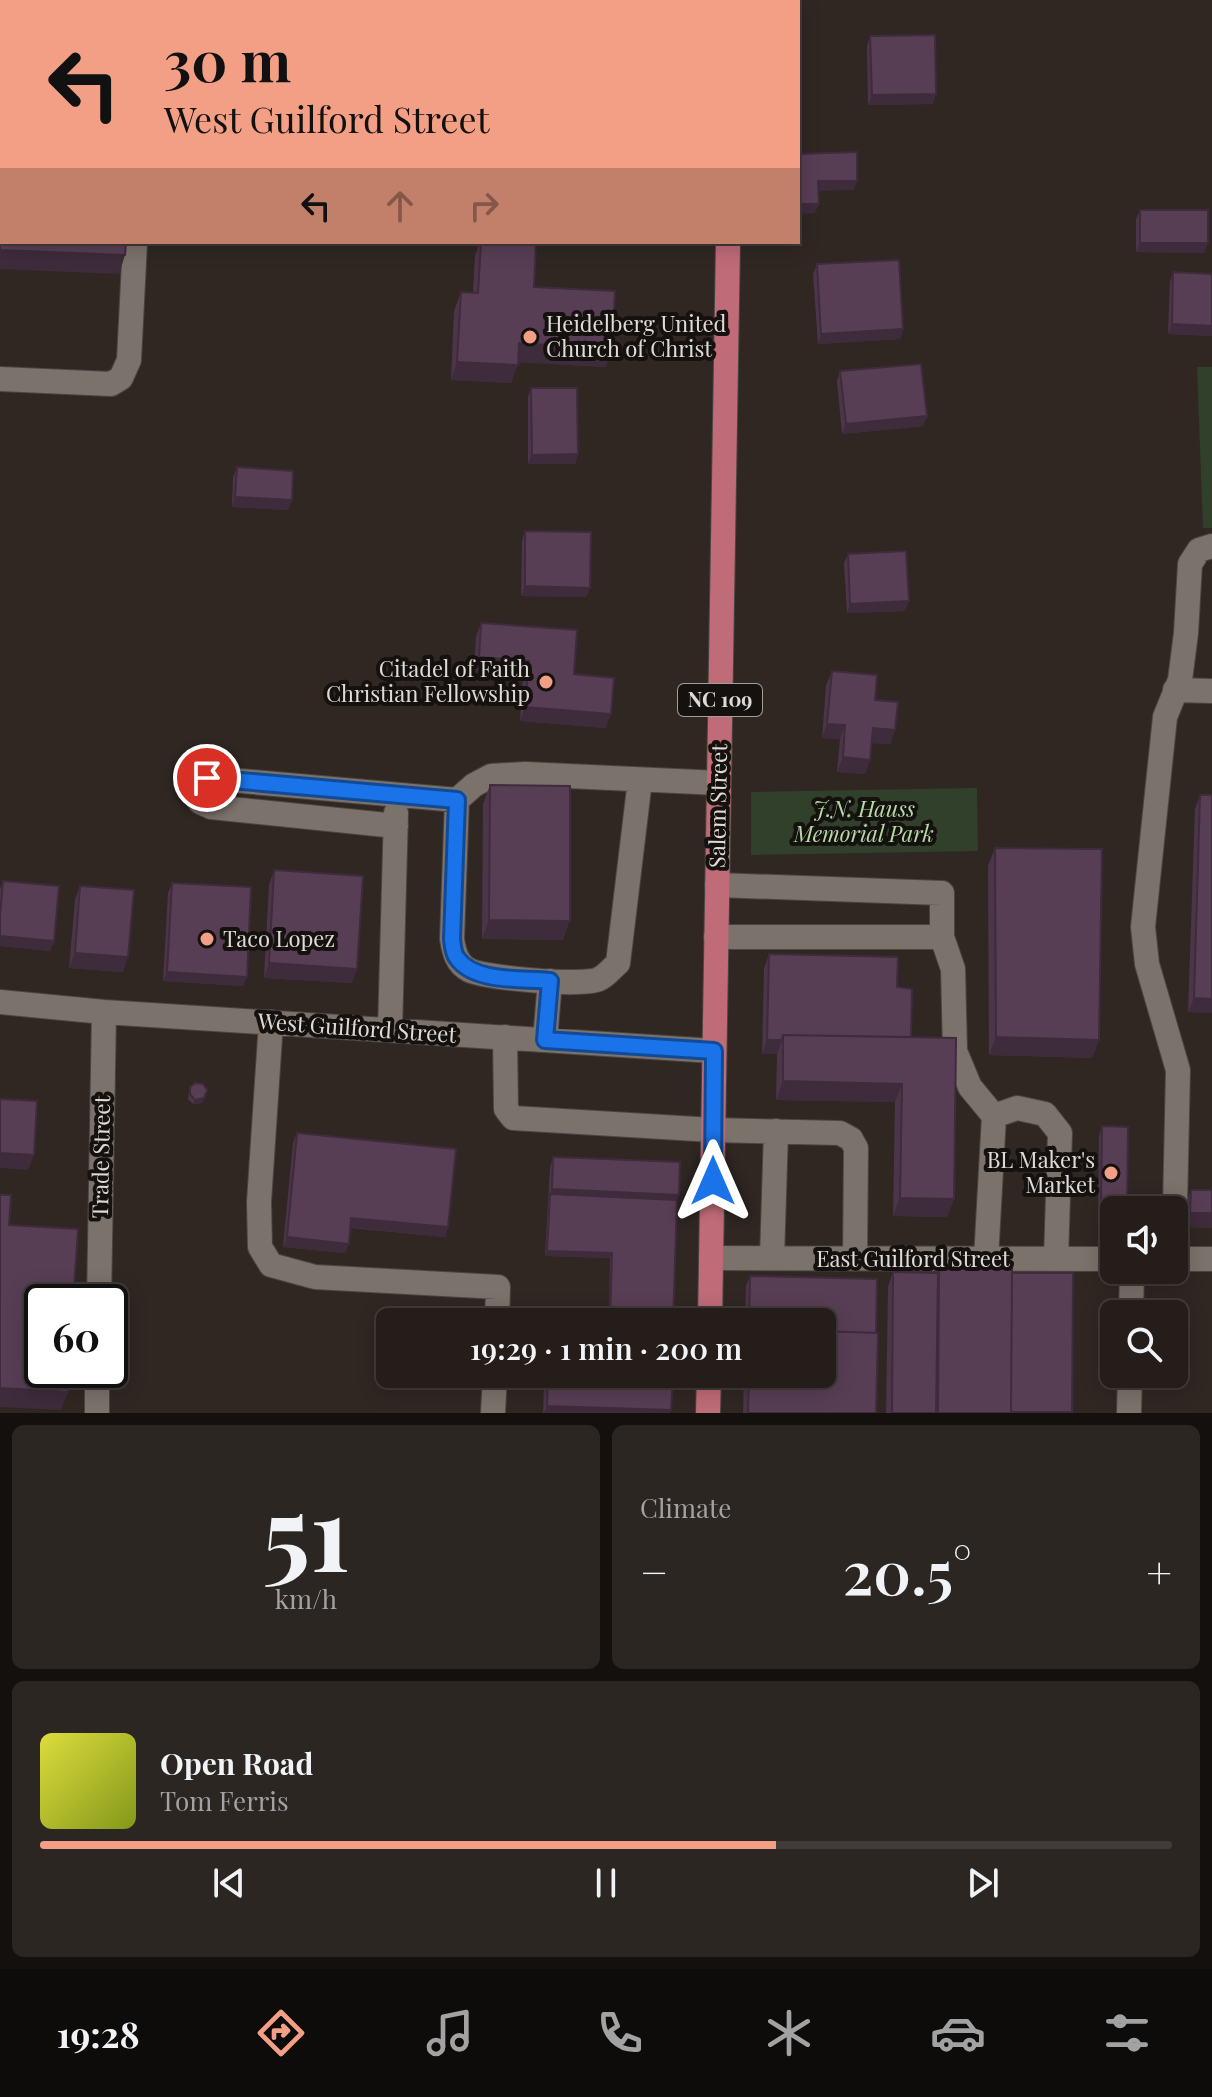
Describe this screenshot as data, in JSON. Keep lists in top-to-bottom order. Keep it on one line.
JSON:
{"streets":{"main road":["NC 109","Salem Street"],"street":["West Guilford Street","Trade Street","East Guilford Street"]},"crossings":[["Salem Street","West Guilford Street"],["Salem Street","East Guilford Street"],["West Guilford Street","Trade Street"]],"parks":["J.N. Hauss Memorial Park"],"places":["Heidelberg United Church of Christ","Citadel of Faith Christian Fellowship","Taco Lopez","BL Maker's Market"],"page":{"turn":["30 m","West Guilford Street"],"limit":"60","trip":"19:29 · 1 min · 200 m","tile":[["51","km/h"],"Climate"],"heat":["−","20.5°","+"],"song":["Open Road","Tom Ferris"],"tabs":"19:28"}}
